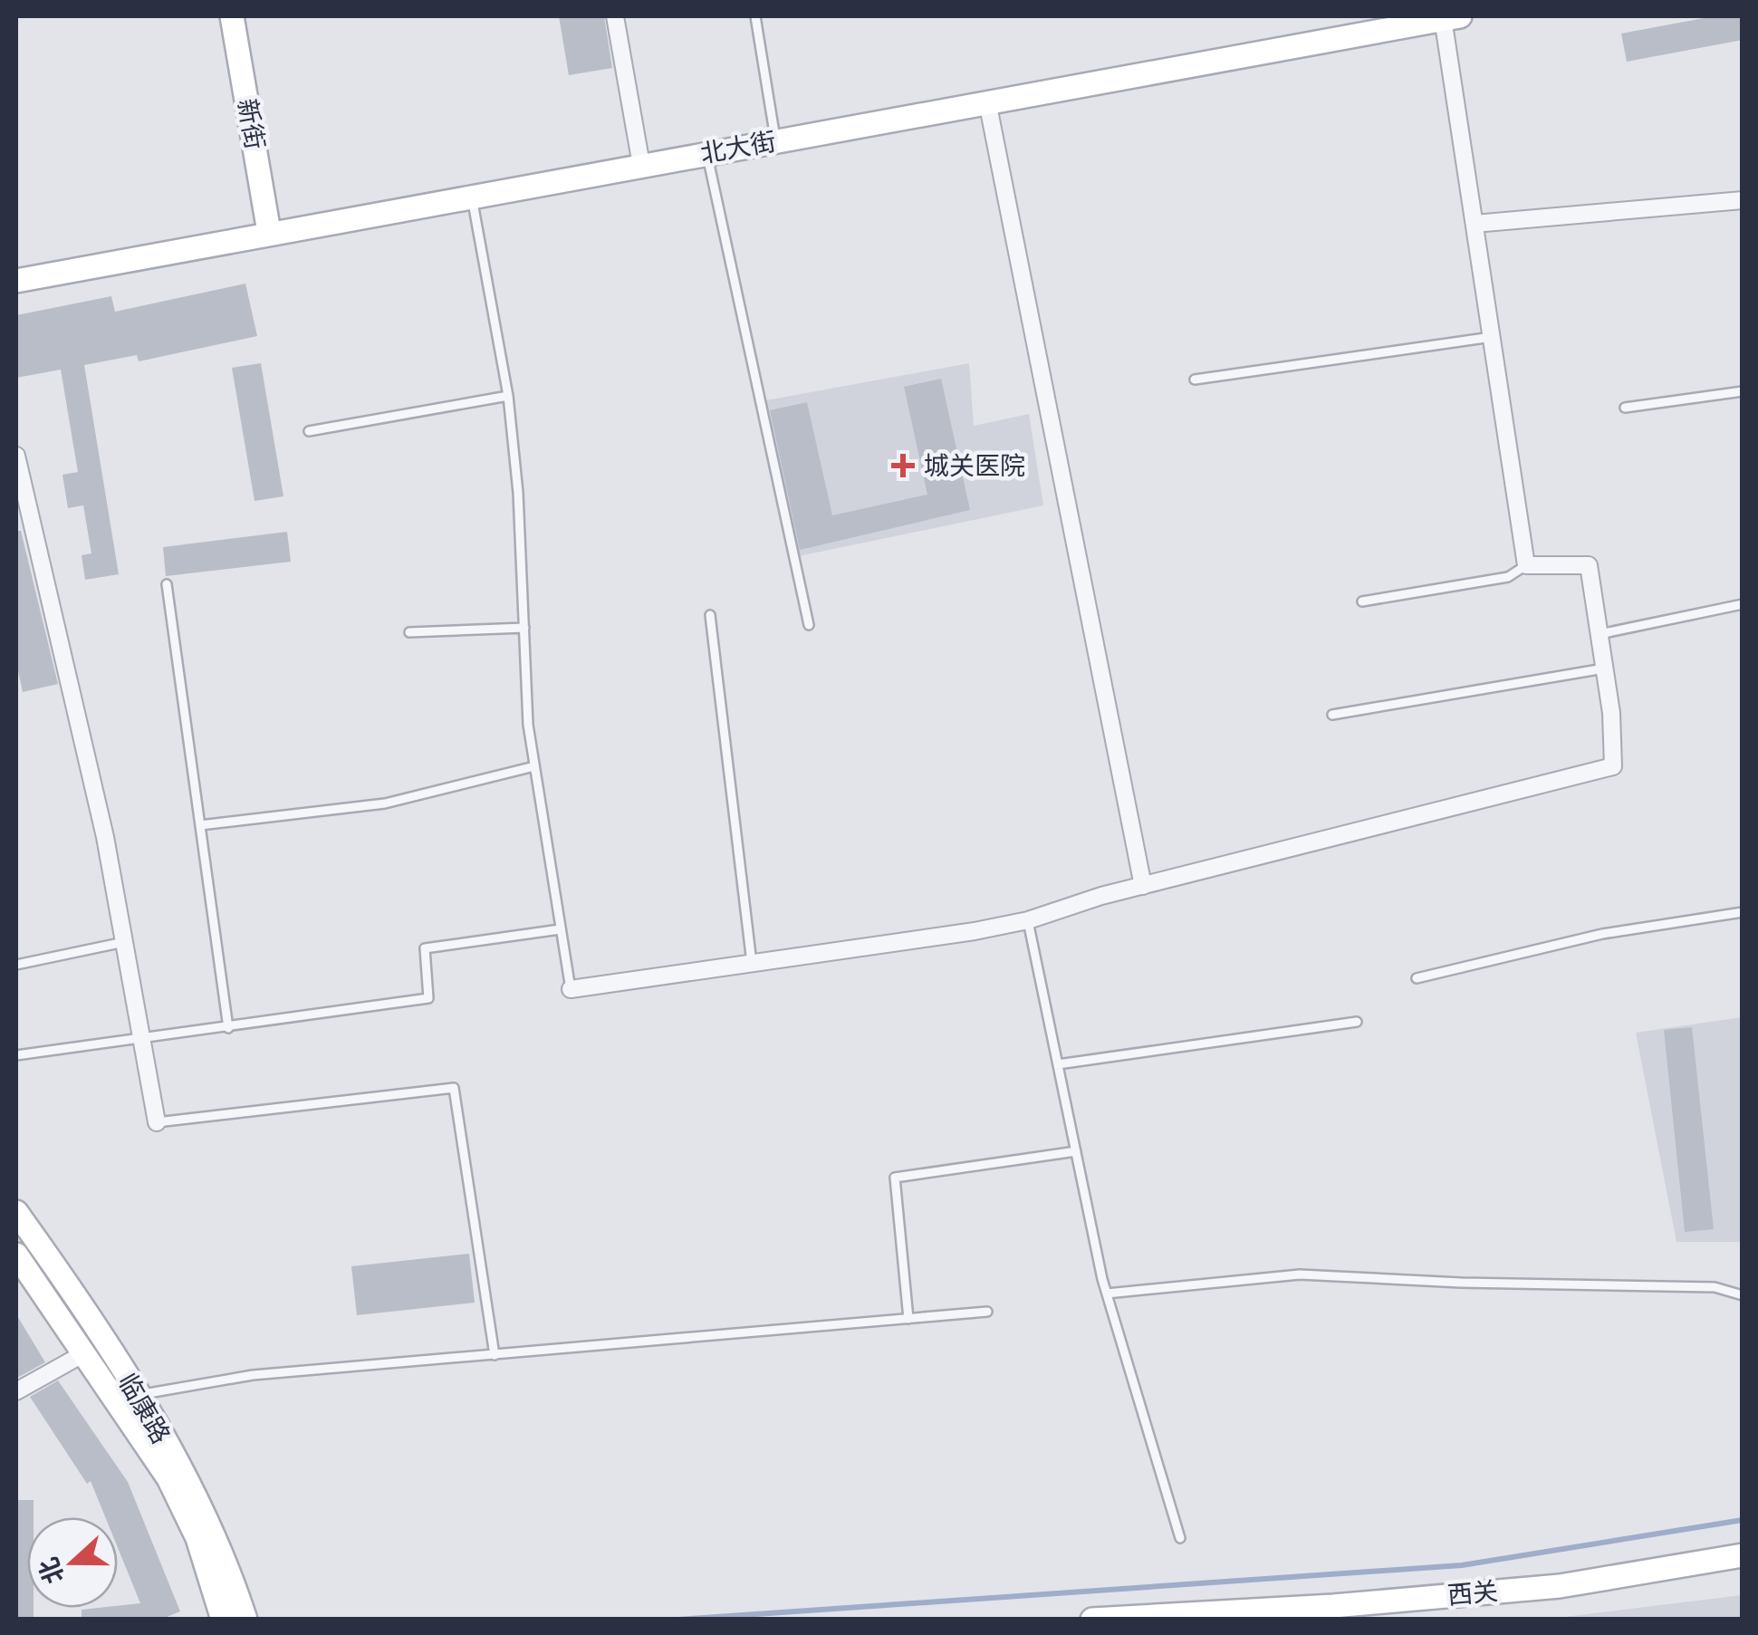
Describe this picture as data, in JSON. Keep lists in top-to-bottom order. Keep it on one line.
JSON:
{"streets":{"main road":["新街","北大街","临康路","西关"]},"crossings":[["新街","北大街"]],"places":{"health":["城关医院"]},"north":"left"}
